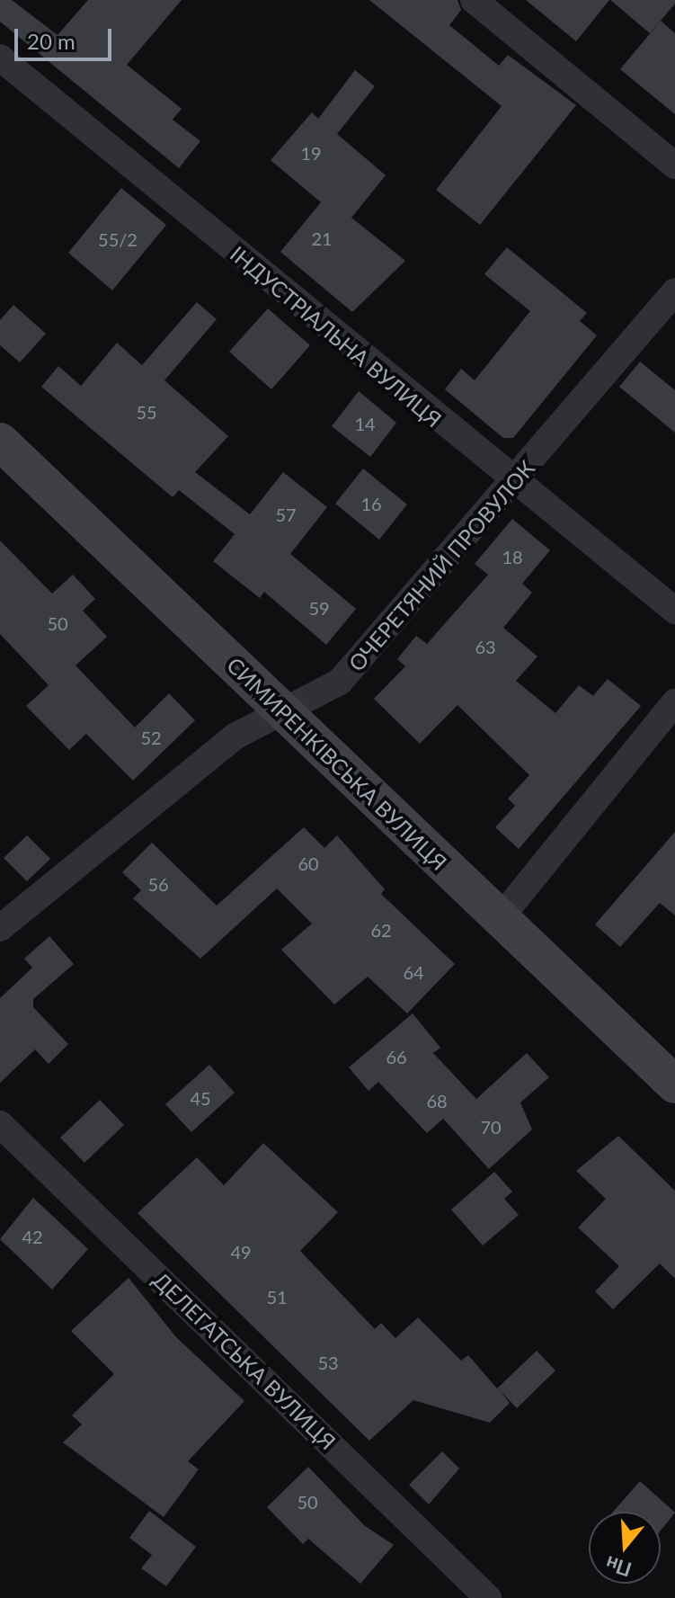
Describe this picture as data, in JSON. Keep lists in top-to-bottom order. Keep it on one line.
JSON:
{"streets":{"main road":["СИМИРЕНКІВСЬКА ВУЛИЦЯ"],"street":["ІНДУСТРІАЛЬНА ВУЛИЦЯ","ОЧЕРЕТЯНИЙ ПРОВУЛОК","ДЕЛЕГАТСЬКА ВУЛИЦЯ"]},"crossings":[["ІНДУСТРІАЛЬНА ВУЛИЦЯ","ОЧЕРЕТЯНИЙ ПРОВУЛОК"],["ОЧЕРЕТЯНИЙ ПРОВУЛОК","СИМИРЕНКІВСЬКА ВУЛИЦЯ"]],"house_numbers":["19","21","55/2","55","14","16","57","18","59","50","63","52","60","56","62","64","66","45","68","70","42","49","51","53","50"],"scale_bar":"20 m","north":"bottom"}
